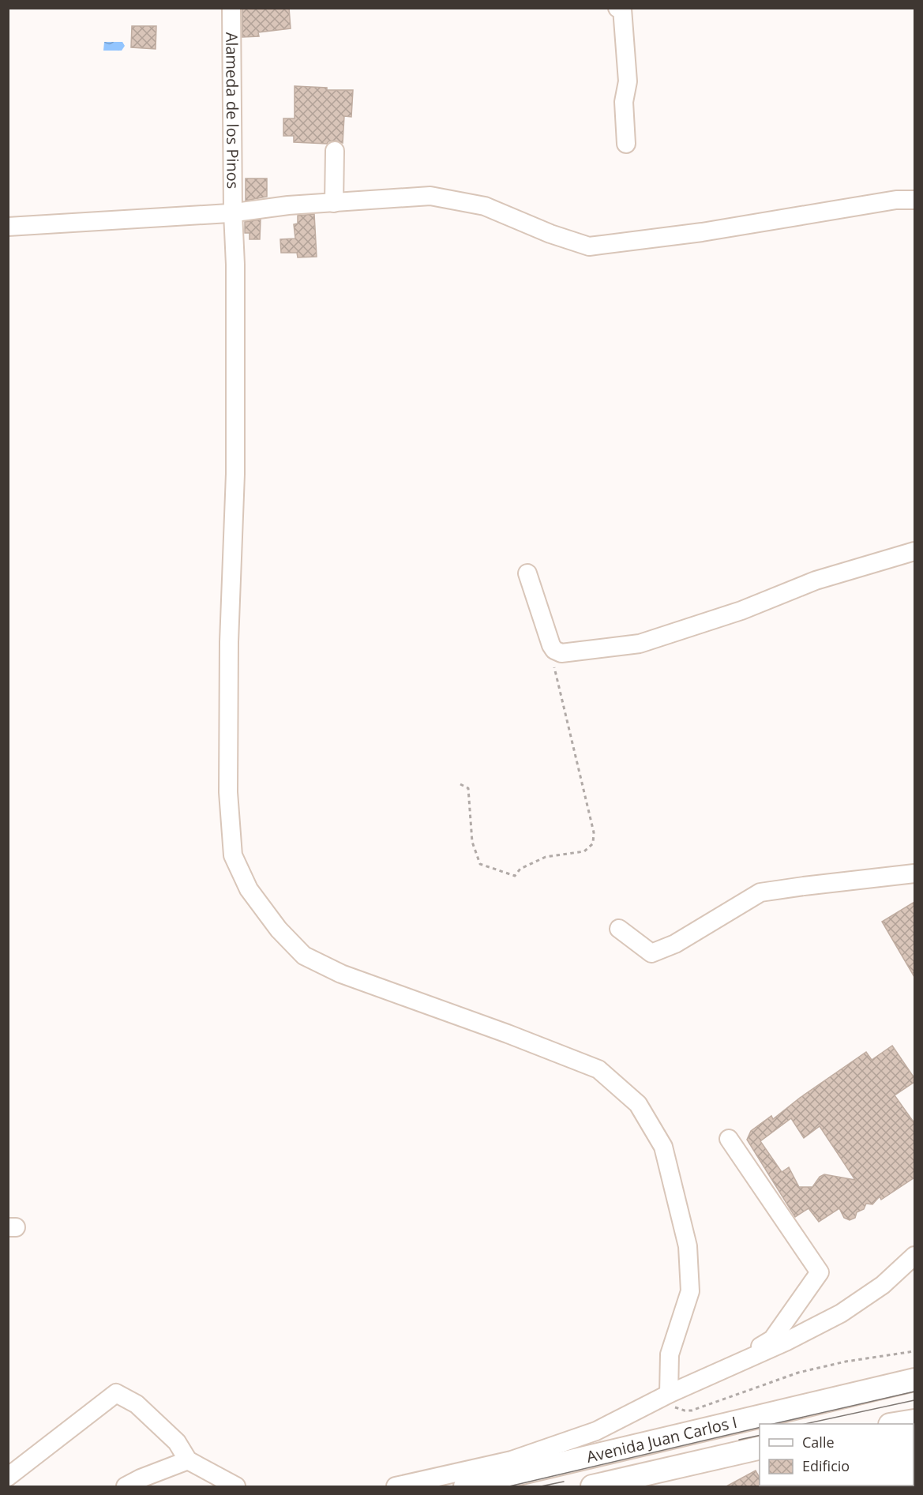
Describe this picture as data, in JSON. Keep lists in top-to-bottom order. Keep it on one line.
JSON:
{"streets":{"main road":["Avenida Juan Carlos I"],"street":["Alameda de los Pinos"]},"legend":["Calle","Edificio"]}
